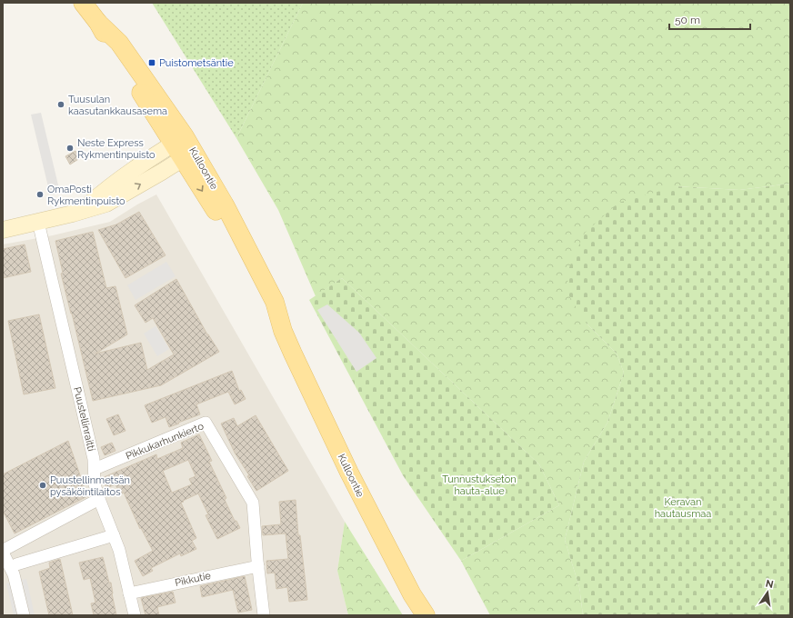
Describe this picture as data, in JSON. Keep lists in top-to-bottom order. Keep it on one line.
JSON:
{"streets":{"main road":["Kulloontie"],"street":["Puustellinraitti","Pikkukarhunkierto","Pikkutie"]},"crossings":[["Puustellinraitti","Pikkukarhunkierto"],["Puustellinraitti","Pikkutie"],["Pikkukarhunkierto","Pikkutie"]],"parks":["Tunnustukseton hauta-alue","Keravan hautausmaa"],"places":{"transit":["Puistometsäntie"],"other":["Tuusulan kaasutankkausasema","Neste Express Rykmentinpuisto","OmaPosti Rykmentinpuisto","Puustellinmetsän pysäköintilaitos"]},"scale_bar":"50 m","north":"top"}
